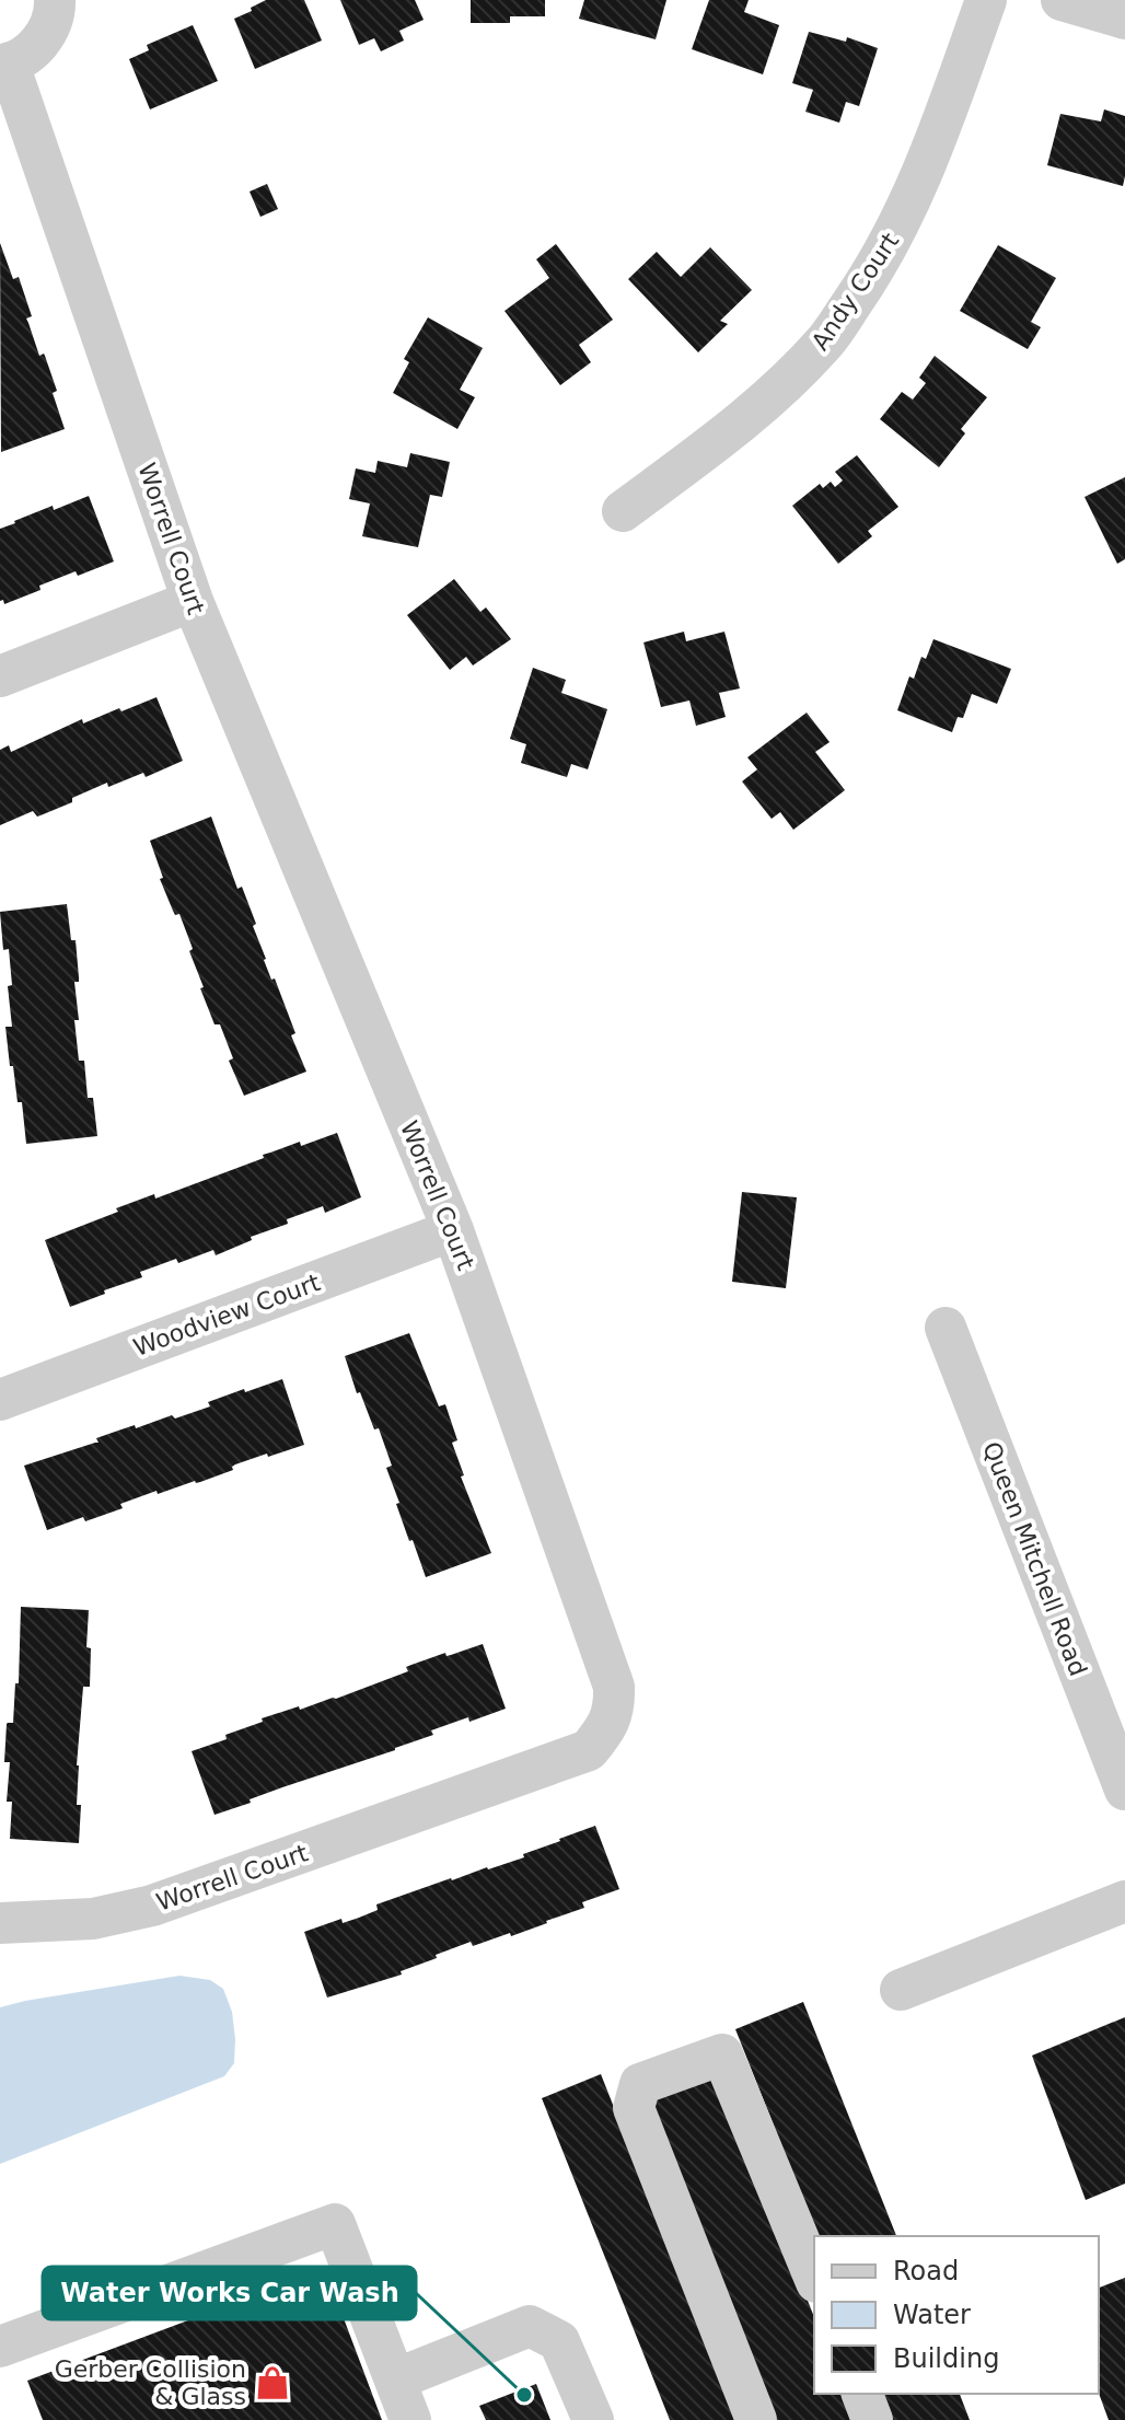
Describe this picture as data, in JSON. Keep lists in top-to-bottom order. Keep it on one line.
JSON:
{"streets":{"street":["Andy Court","Worrell Court","Woodview Court","Queen Mitchell Road"]},"crossings":[["Worrell Court","Woodview Court"]],"places":{"shop":["Gerber Collision & Glass"],"other":["Water Works Car Wash"]},"legend":["Road","Water","Building"]}
